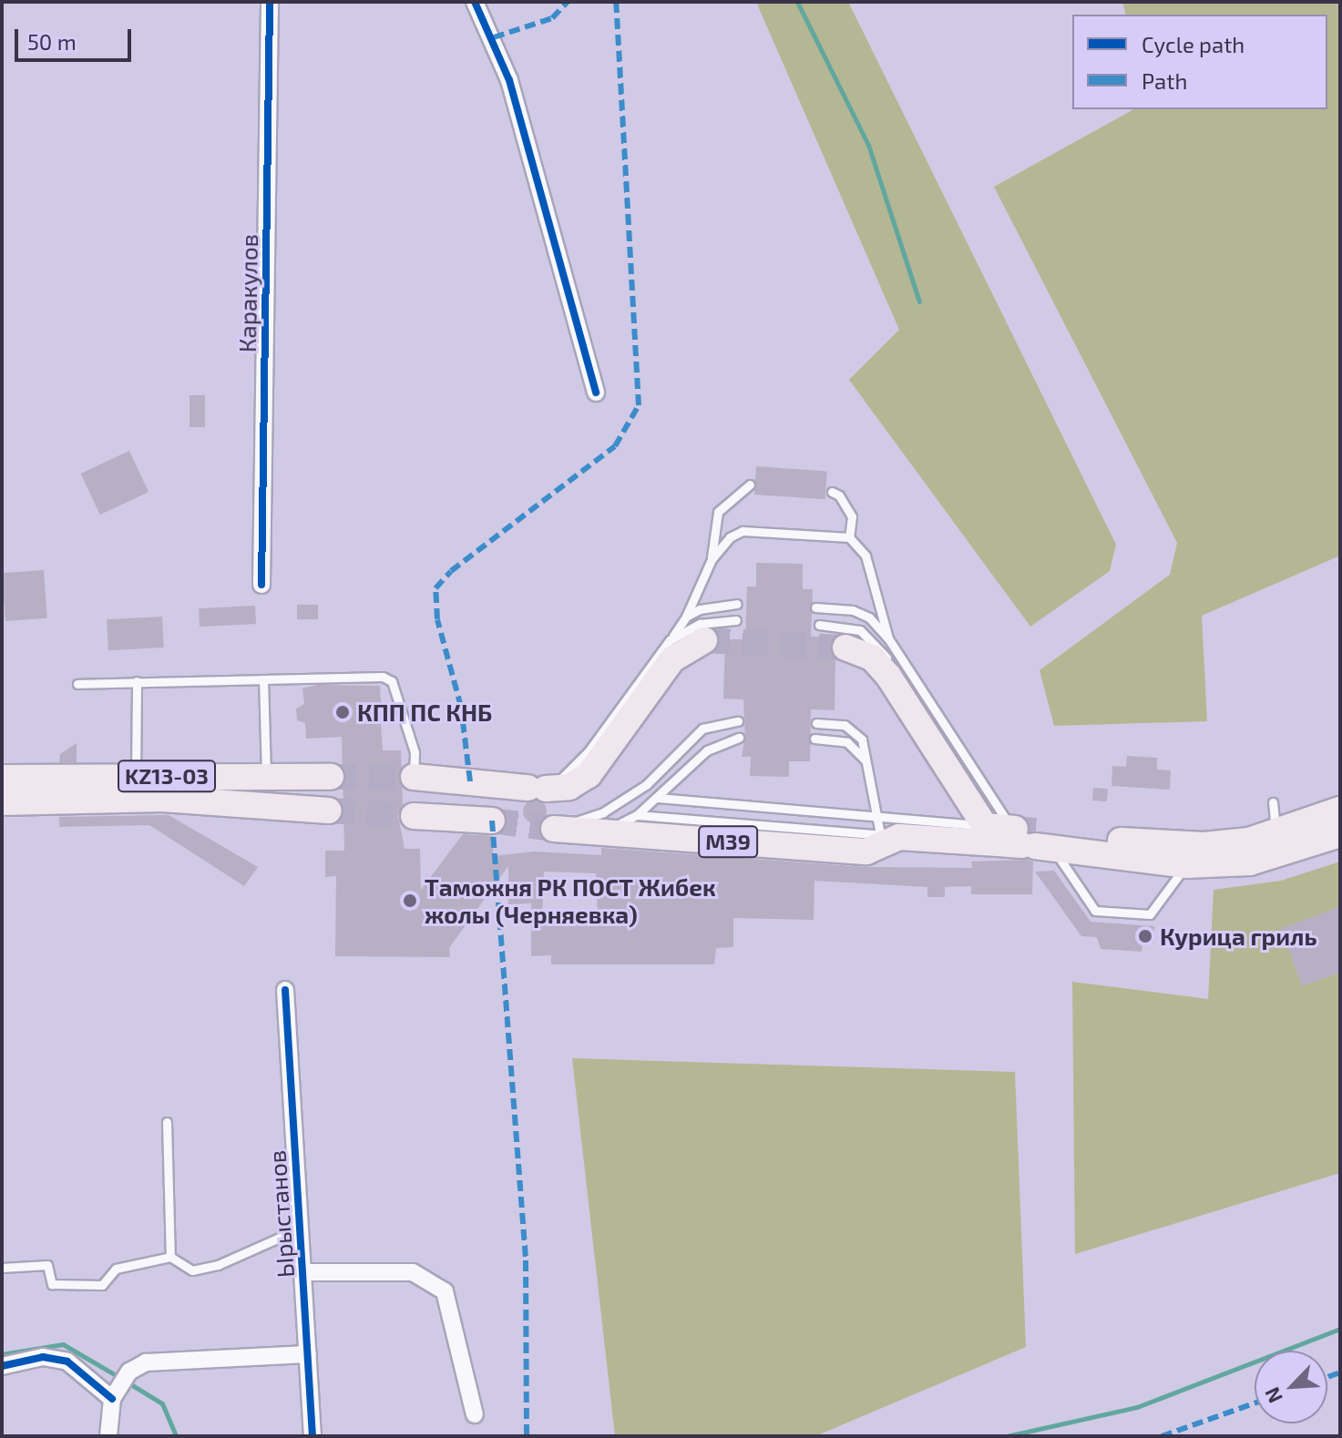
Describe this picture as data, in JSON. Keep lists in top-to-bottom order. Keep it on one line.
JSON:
{"streets":{"highway":["KZ13-03","M39"],"street":["Каракулов","Ырыстанов"]},"places":["КПП ПС КНБ","Таможня РК ПОСТ Жибек жолы (Черняевка)","Курица гриль"],"legend":["Cycle path","Path"],"scale_bar":"50 m","north":"bottom left"}
